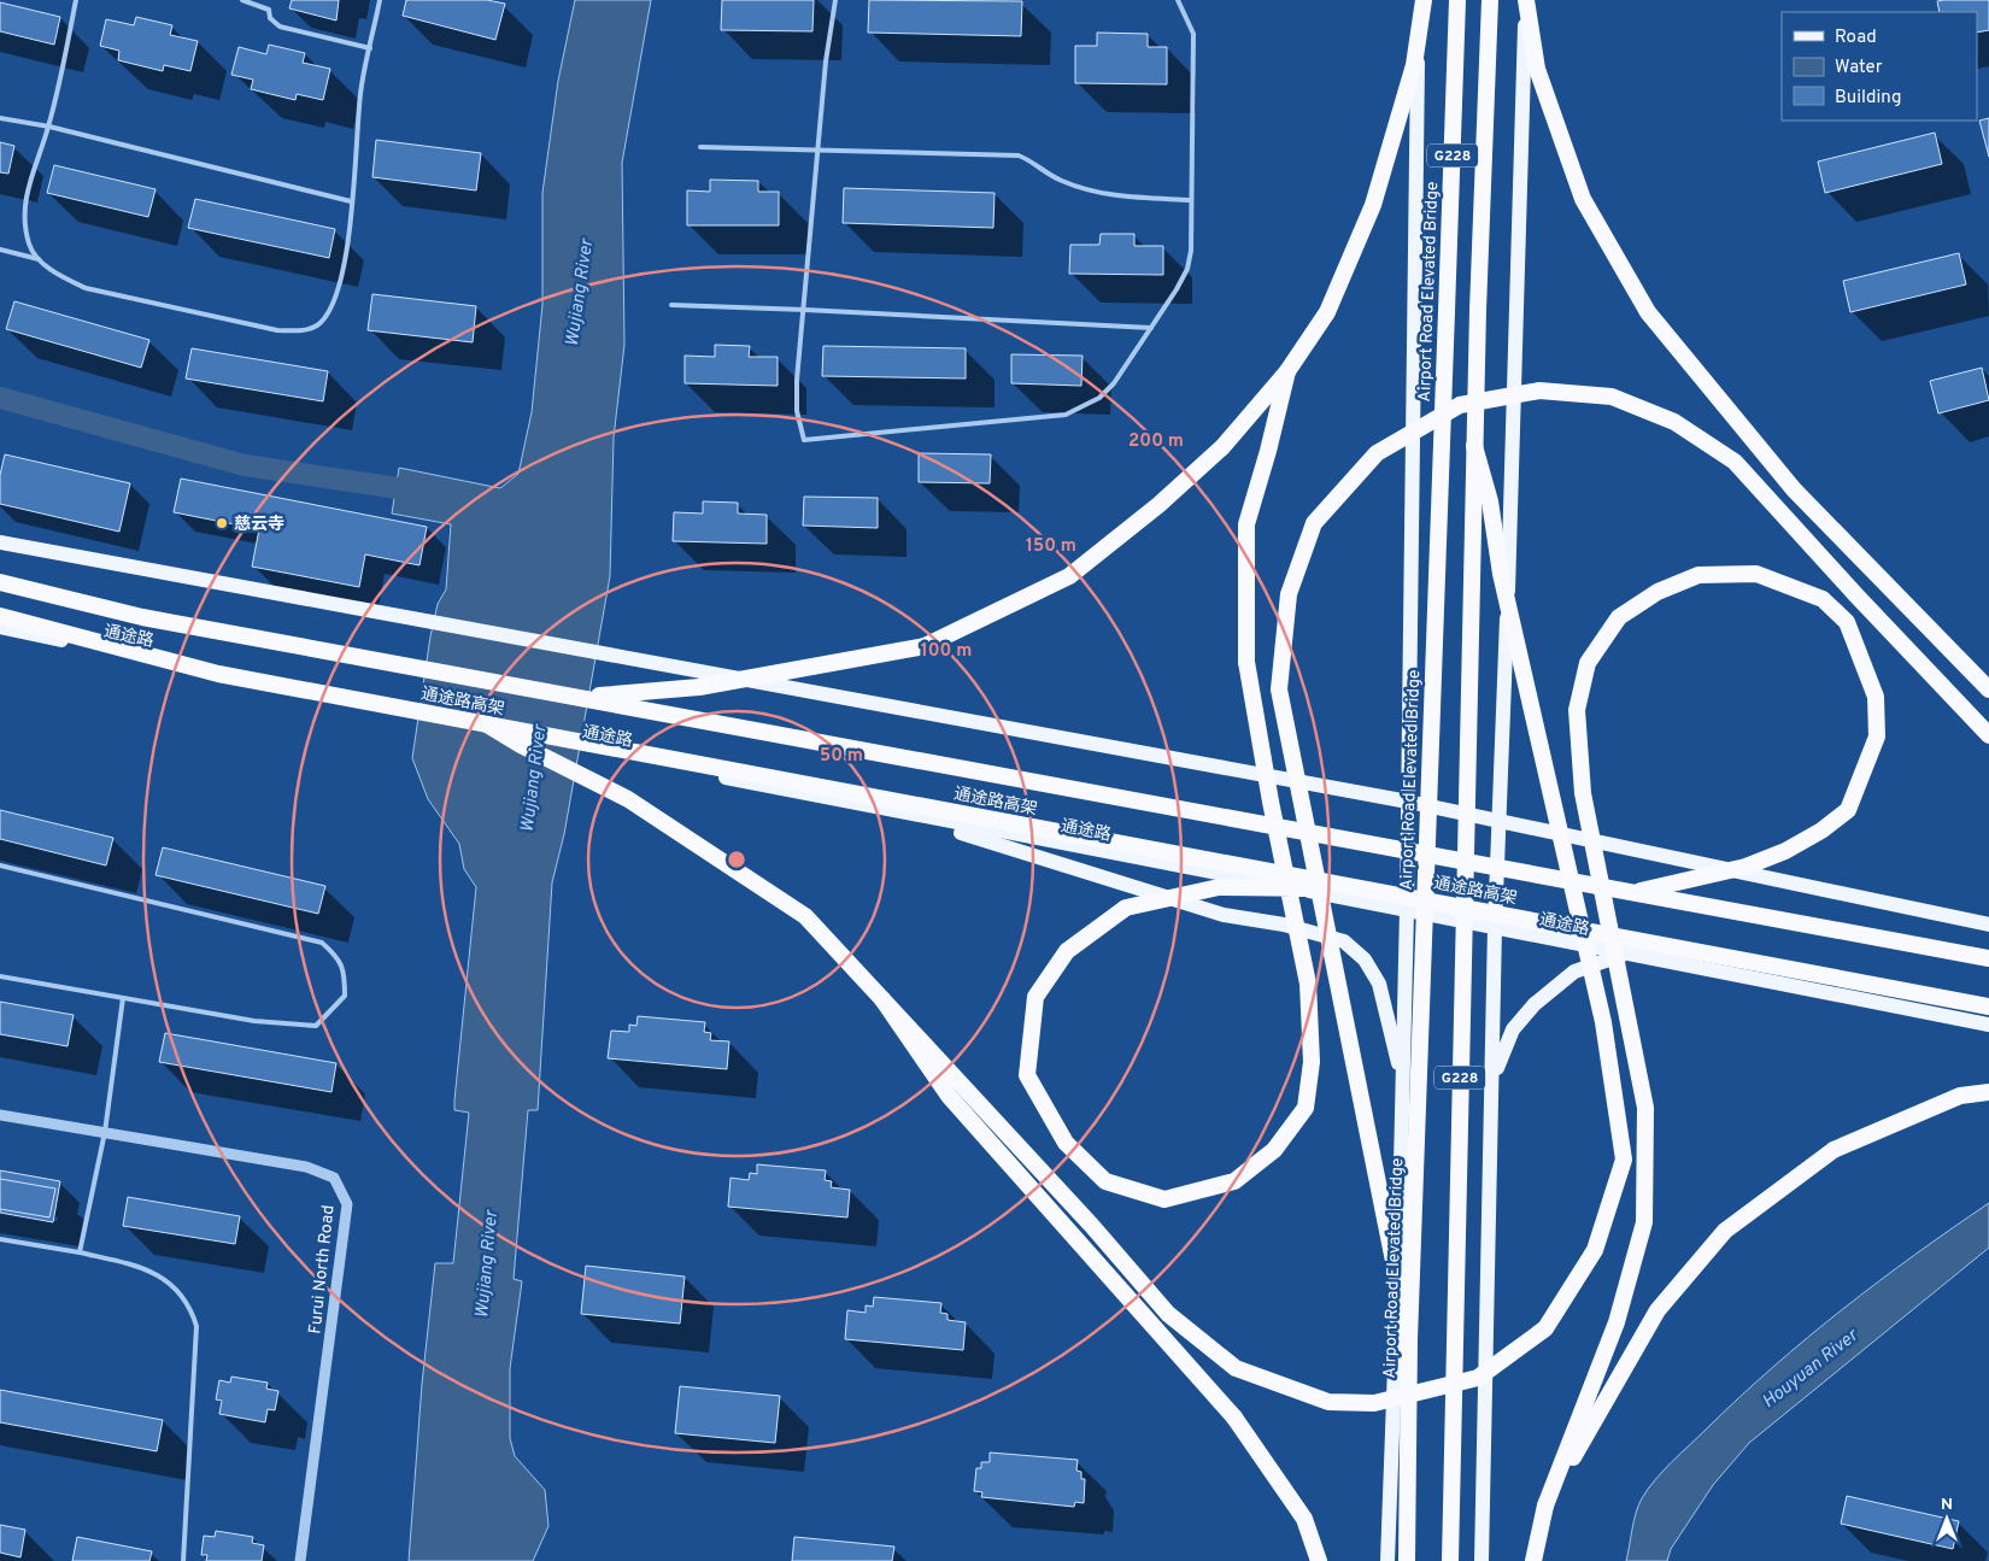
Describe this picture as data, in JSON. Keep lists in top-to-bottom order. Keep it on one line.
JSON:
{"streets":{"highway":["G228","Airport Road Elevated Bridge","通途路高架"],"main road":["通途路"],"street":["Furui North Road"]},"crossings":[["通途路","通途路高架"]],"water":["Wujiang River","Houyuan River"],"places":["慈云寺"],"legend":["Road","Water","Building"],"north":"top","rings":["200 m","150 m","100 m","50 m"]}
